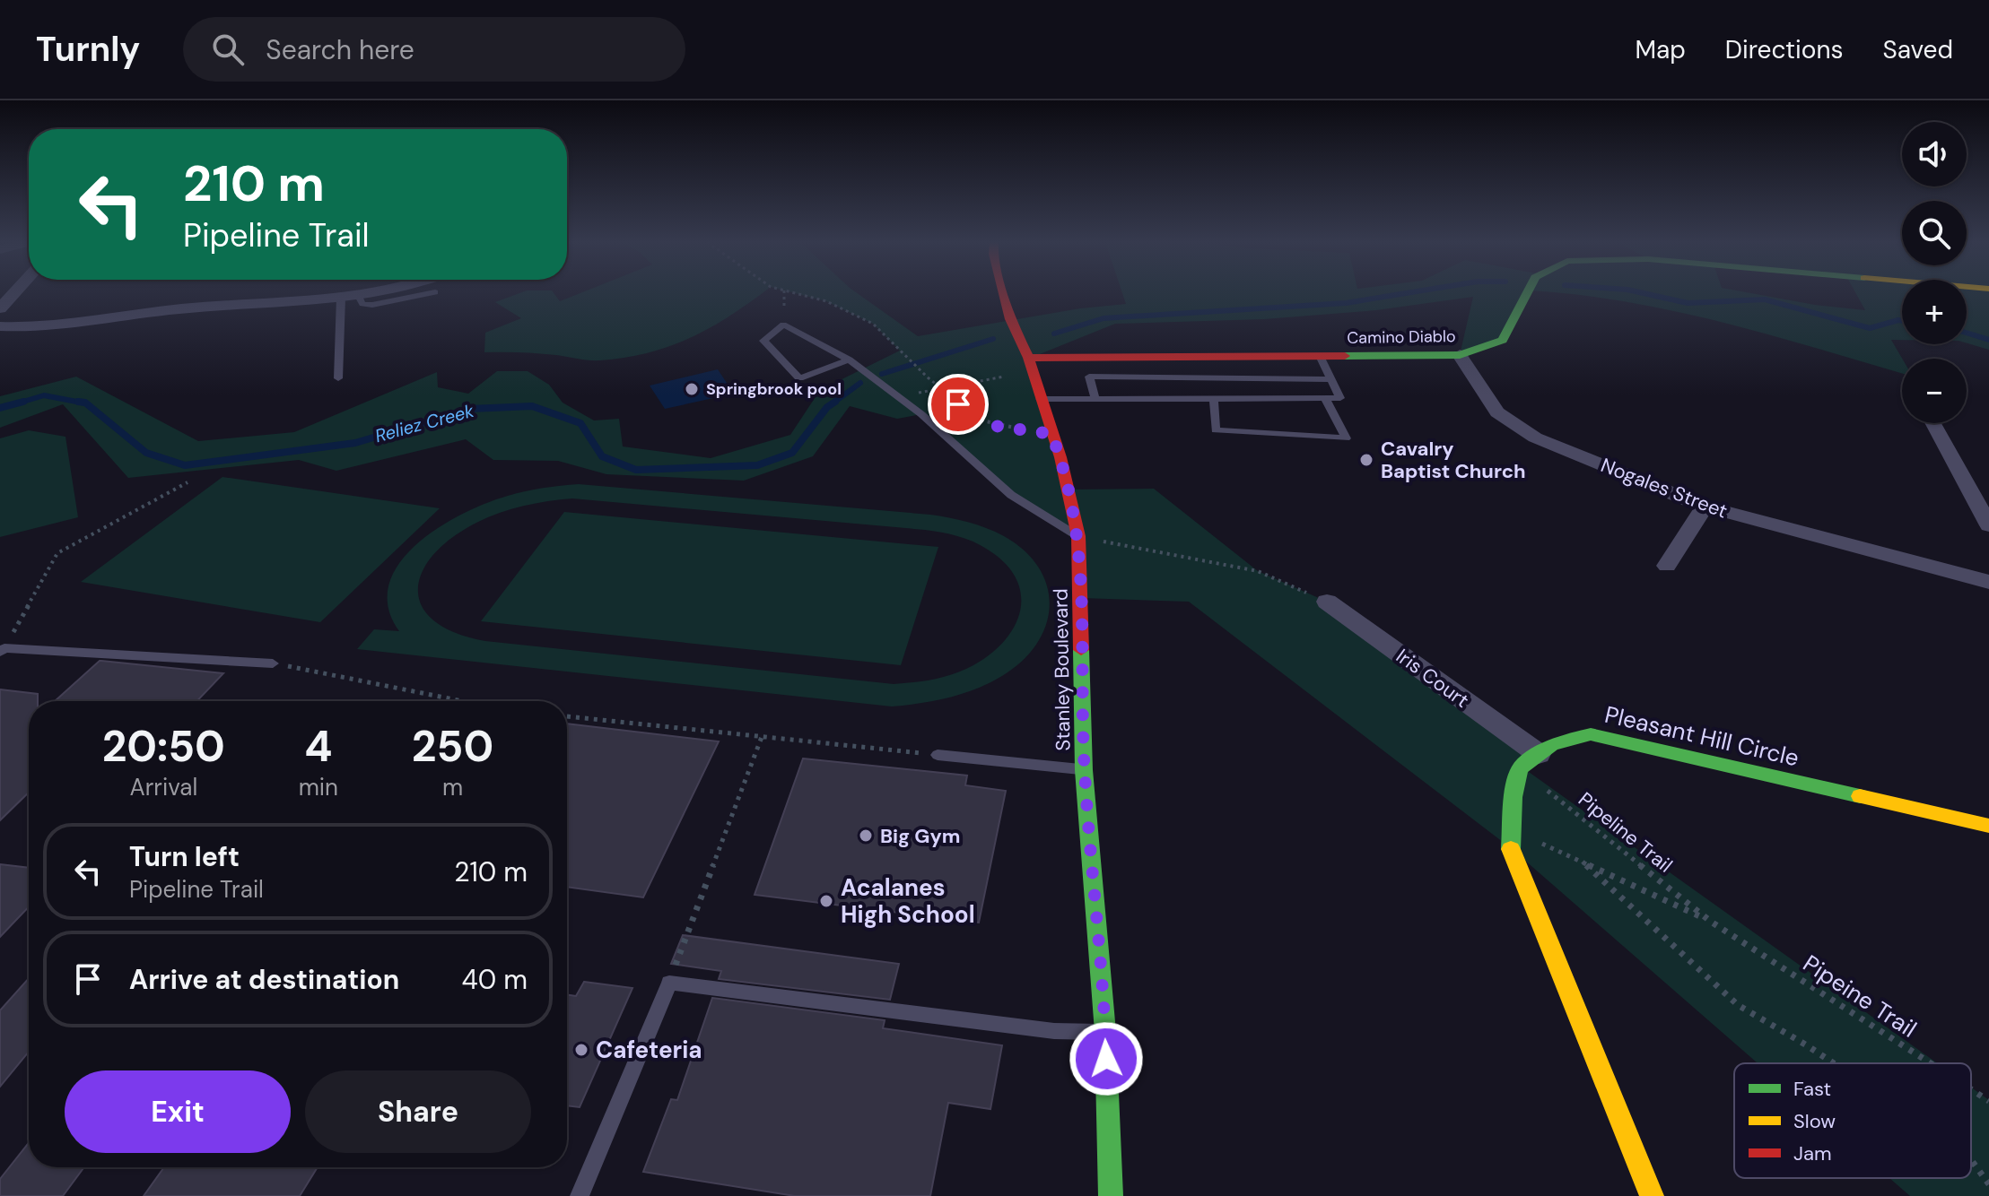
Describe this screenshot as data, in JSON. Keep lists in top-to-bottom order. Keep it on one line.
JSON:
{"streets":{"street":["Camino Diablo","Nogales Street","Stanley Boulevard","Iris Court","Pleasant Hill Circle"],"path":["Pipeline Trail","Pipeine Trail"]},"crossings":[["Camino Diablo","Nogales Street"],["Camino Diablo","Stanley Boulevard"],["Iris Court","Pleasant Hill Circle"],["Iris Court","Pipeline Trail"],["Pleasant Hill Circle","Pipeline Trail"],["Pipeline Trail","Pipeine Trail"]],"water":["Reliez Creek"],"places":["Springbrook pool","Cavalry Baptist Church","Big Gym","Acalanes High School","Cafeteria"],"legend":["Fast","Slow","Jam"],"page":{"header":"Turnly","search":"Search here","nav":["Map","Directions","Saved"],"map_buttons":["+","−"],"turn":["210 m","Pipeline Trail"],"eta":["20:50","Arrival","4","min","250","m"],"list":[{"name":"Turn left","note":"Pipeline Trail","value":"210 m"},{"name":"Arrive at destination","value":"40 m"}],"buttons":["Exit","Share"]}}
